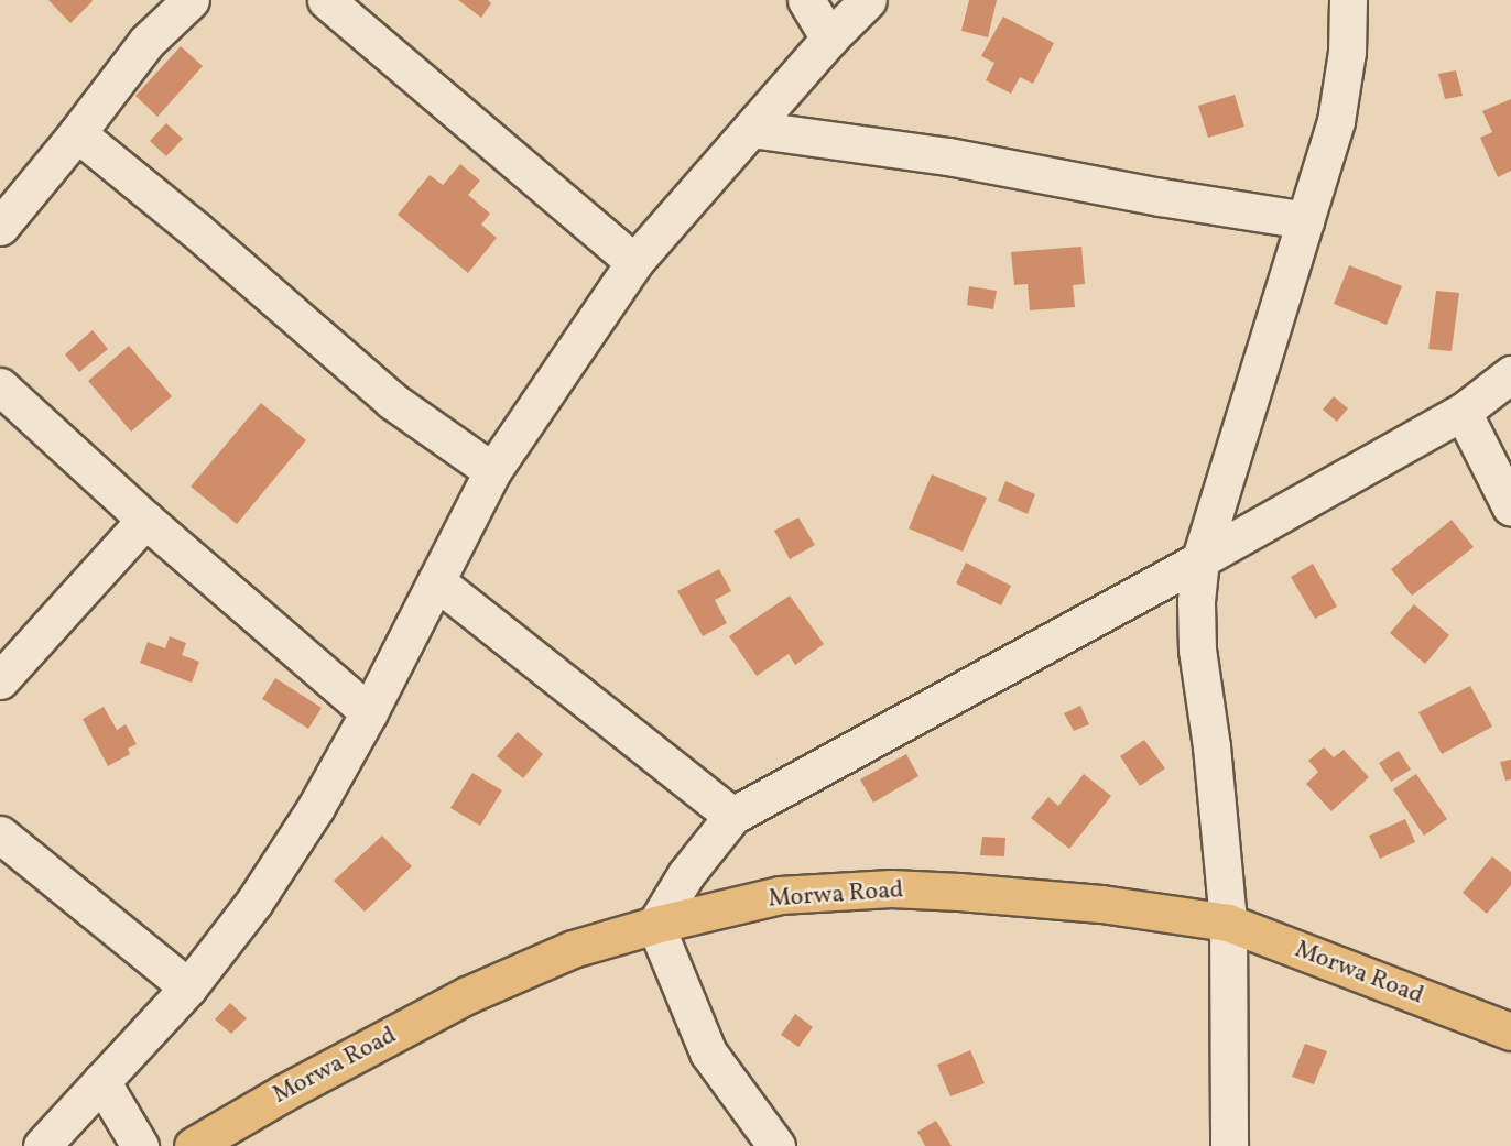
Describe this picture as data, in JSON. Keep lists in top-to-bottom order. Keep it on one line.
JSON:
{"streets":{"main road":["Morwa Road"]}}
